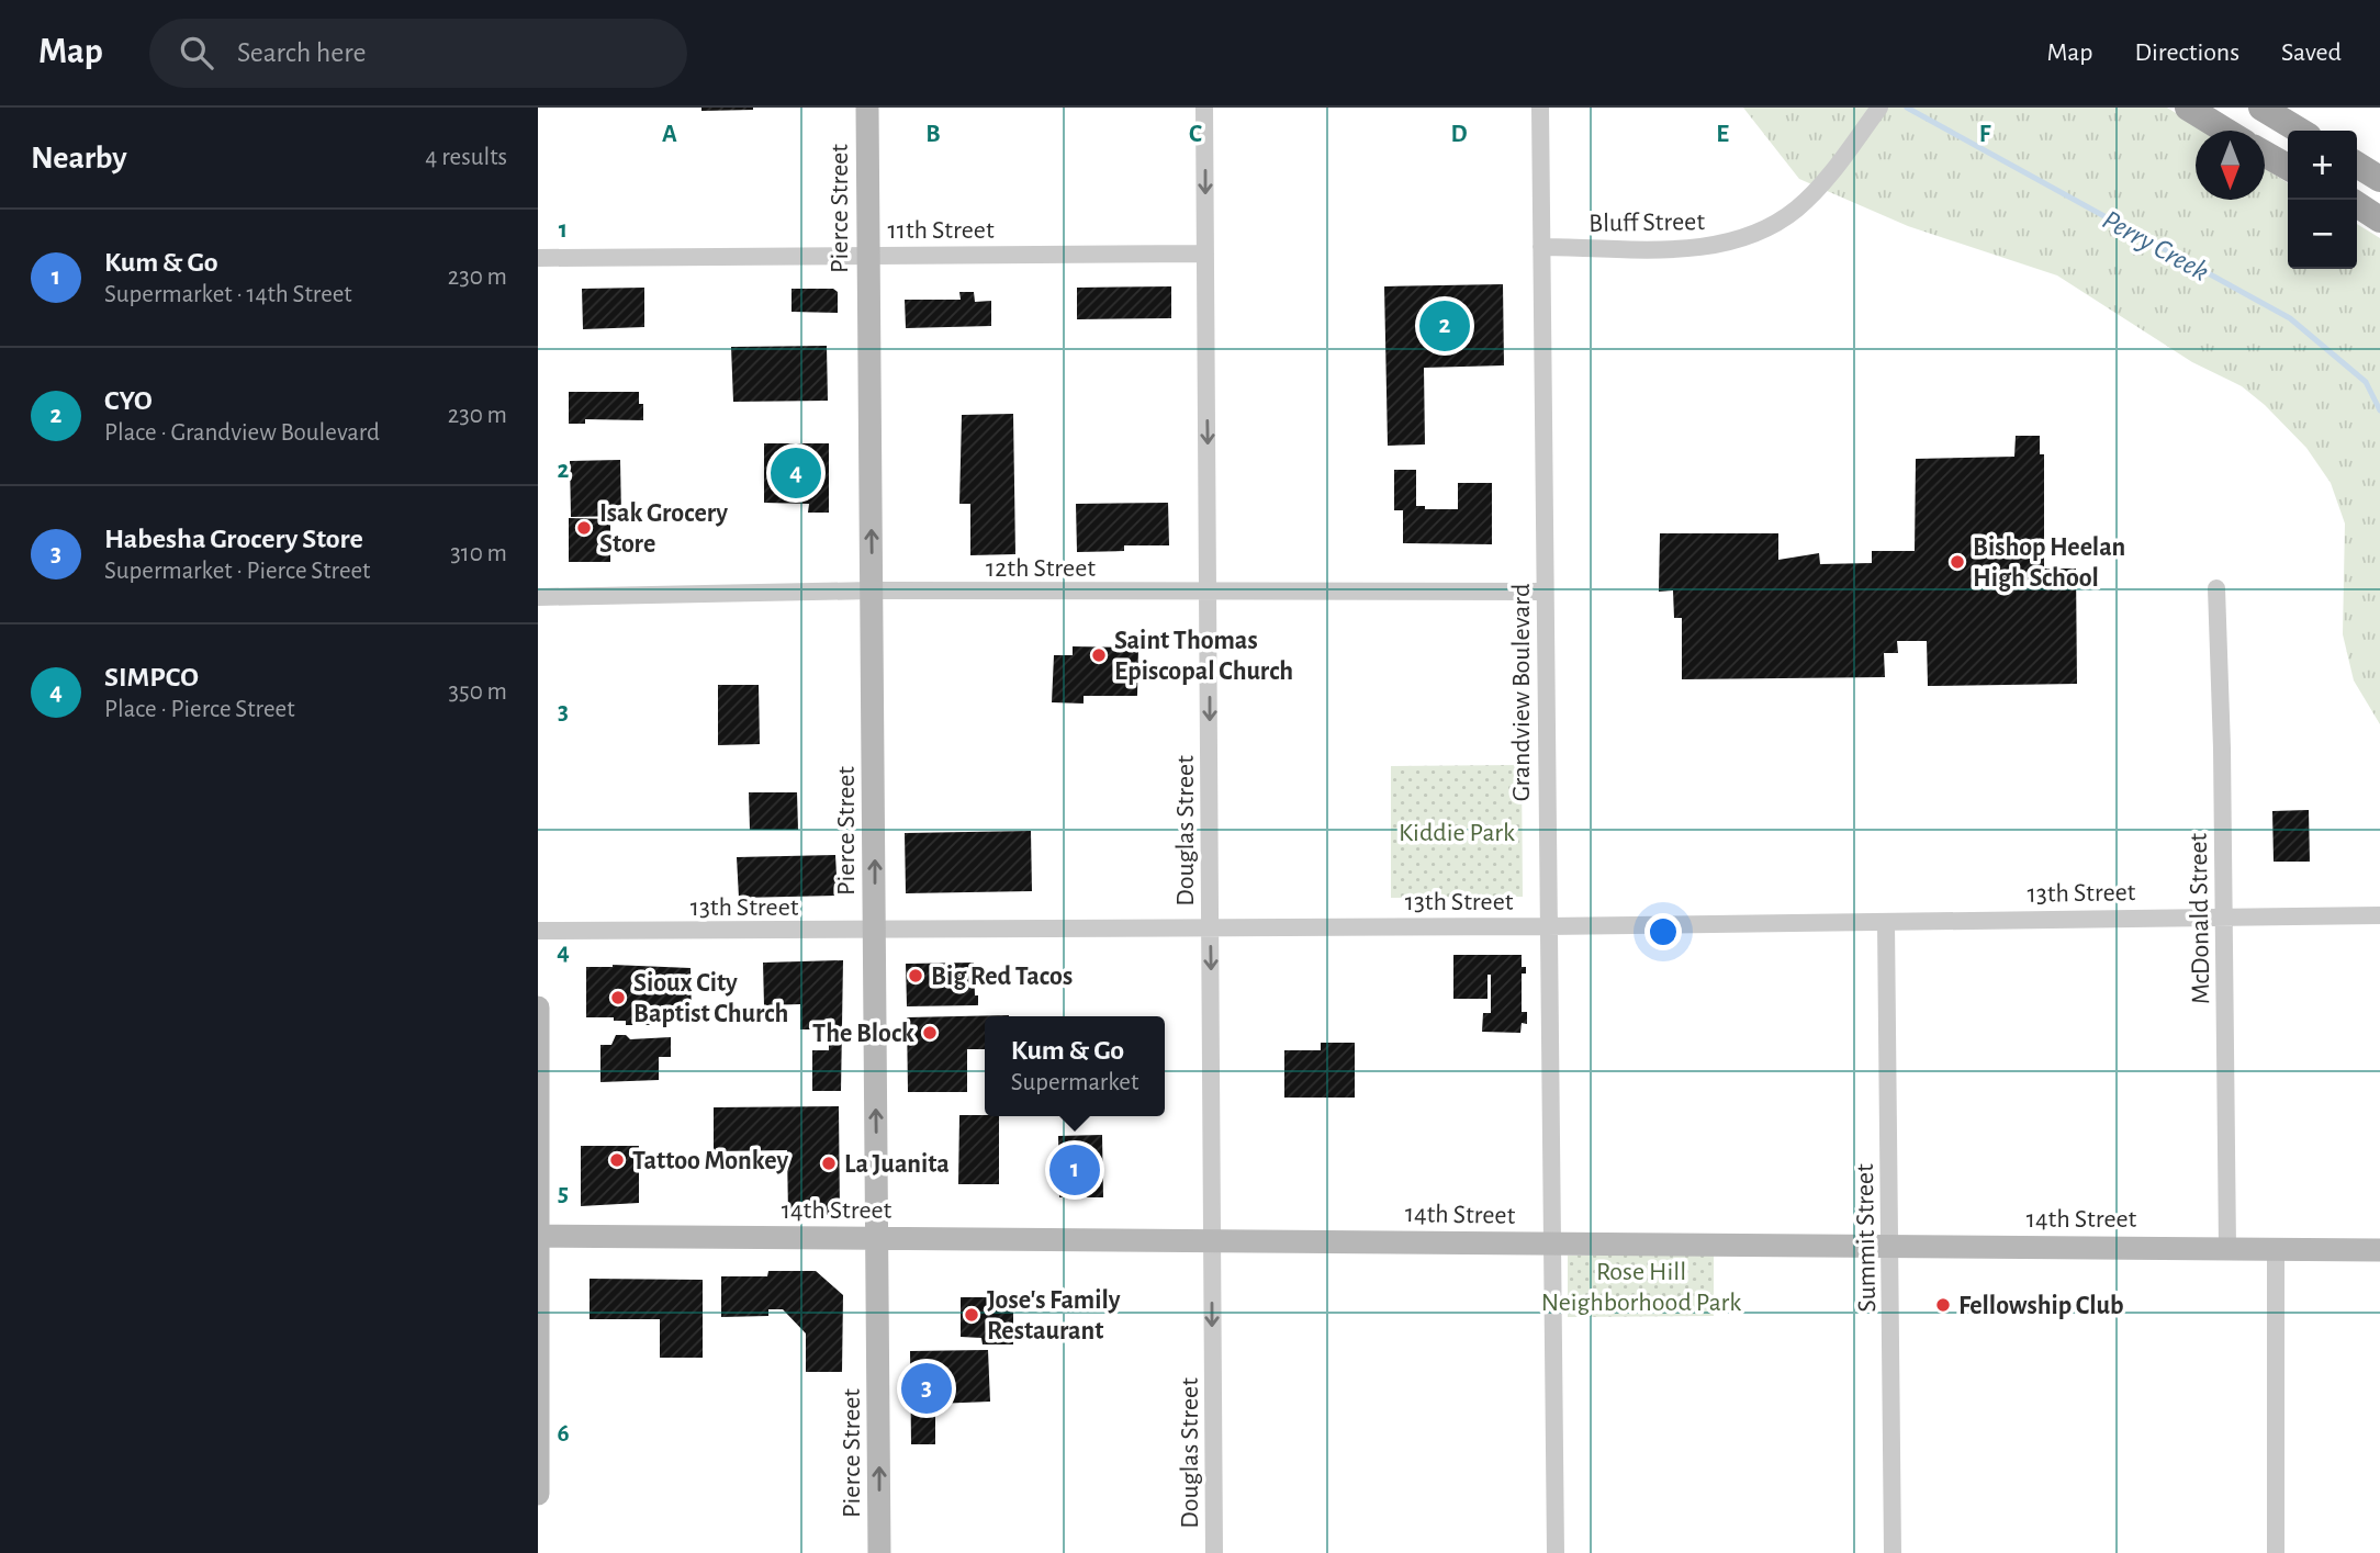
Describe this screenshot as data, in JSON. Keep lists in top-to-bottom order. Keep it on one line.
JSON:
{"streets":{"main road":["Pierce Street","14th Street"],"street":["Bluff Street","11th Street","12th Street","Grandview Boulevard","Douglas Street","13th Street","McDonald Street","Summit Street"]},"crossings":[["Pierce Street","11th Street"],["Pierce Street","12th Street"],["Pierce Street","13th Street"],["Pierce Street","14th Street"],["Bluff Street","Grandview Boulevard"],["11th Street","Douglas Street"],["12th Street","Grandview Boulevard"],["12th Street","Douglas Street"],["Grandview Boulevard","13th Street"],["Grandview Boulevard","14th Street"],["Douglas Street","13th Street"],["Douglas Street","14th Street"],["13th Street","McDonald Street"],["13th Street","Summit Street"],["McDonald Street","14th Street"],["14th Street","Summit Street"]],"one_way":["Pierce Street","Douglas Street"],"water":["Perry Creek"],"parks":["Kiddie Park","Rose Hill Neighborhood Park"],"places":["Isak Grocery Store","Bishop Heelan High School","Saint Thomas Episcopal Church","Big Red Tacos","Sioux City Baptist Church","The Block","Tattoo Monkey","La Juanita","Fellowship Club","Jose's Family Restaurant"],"north":"bottom","page":{"header":"Map","search":"Search here","nav":["Map","Directions","Saved"],"heading":["Nearby","4 results"],"map_buttons":["+","−"],"list":[{"mark":"1","name":"Kum & Go","note":"Supermarket · 14th Street","value":"230 m"},{"mark":"2","name":"CYO","note":"Place · Grandview Boulevard","value":"230 m"},{"mark":"3","name":"Habesha Grocery Store","note":"Supermarket · Pierce Street","value":"310 m"},{"mark":"4","name":"SIMPCO","note":"Place · Pierce Street","value":"350 m"}],"pins":["2","4","1","3"],"popup":["Kum & Go","Supermarket"]},"grid":{"columns":["A","B","C","D","E","F"],"rows":["1","2","3","4","5","6"]}}
